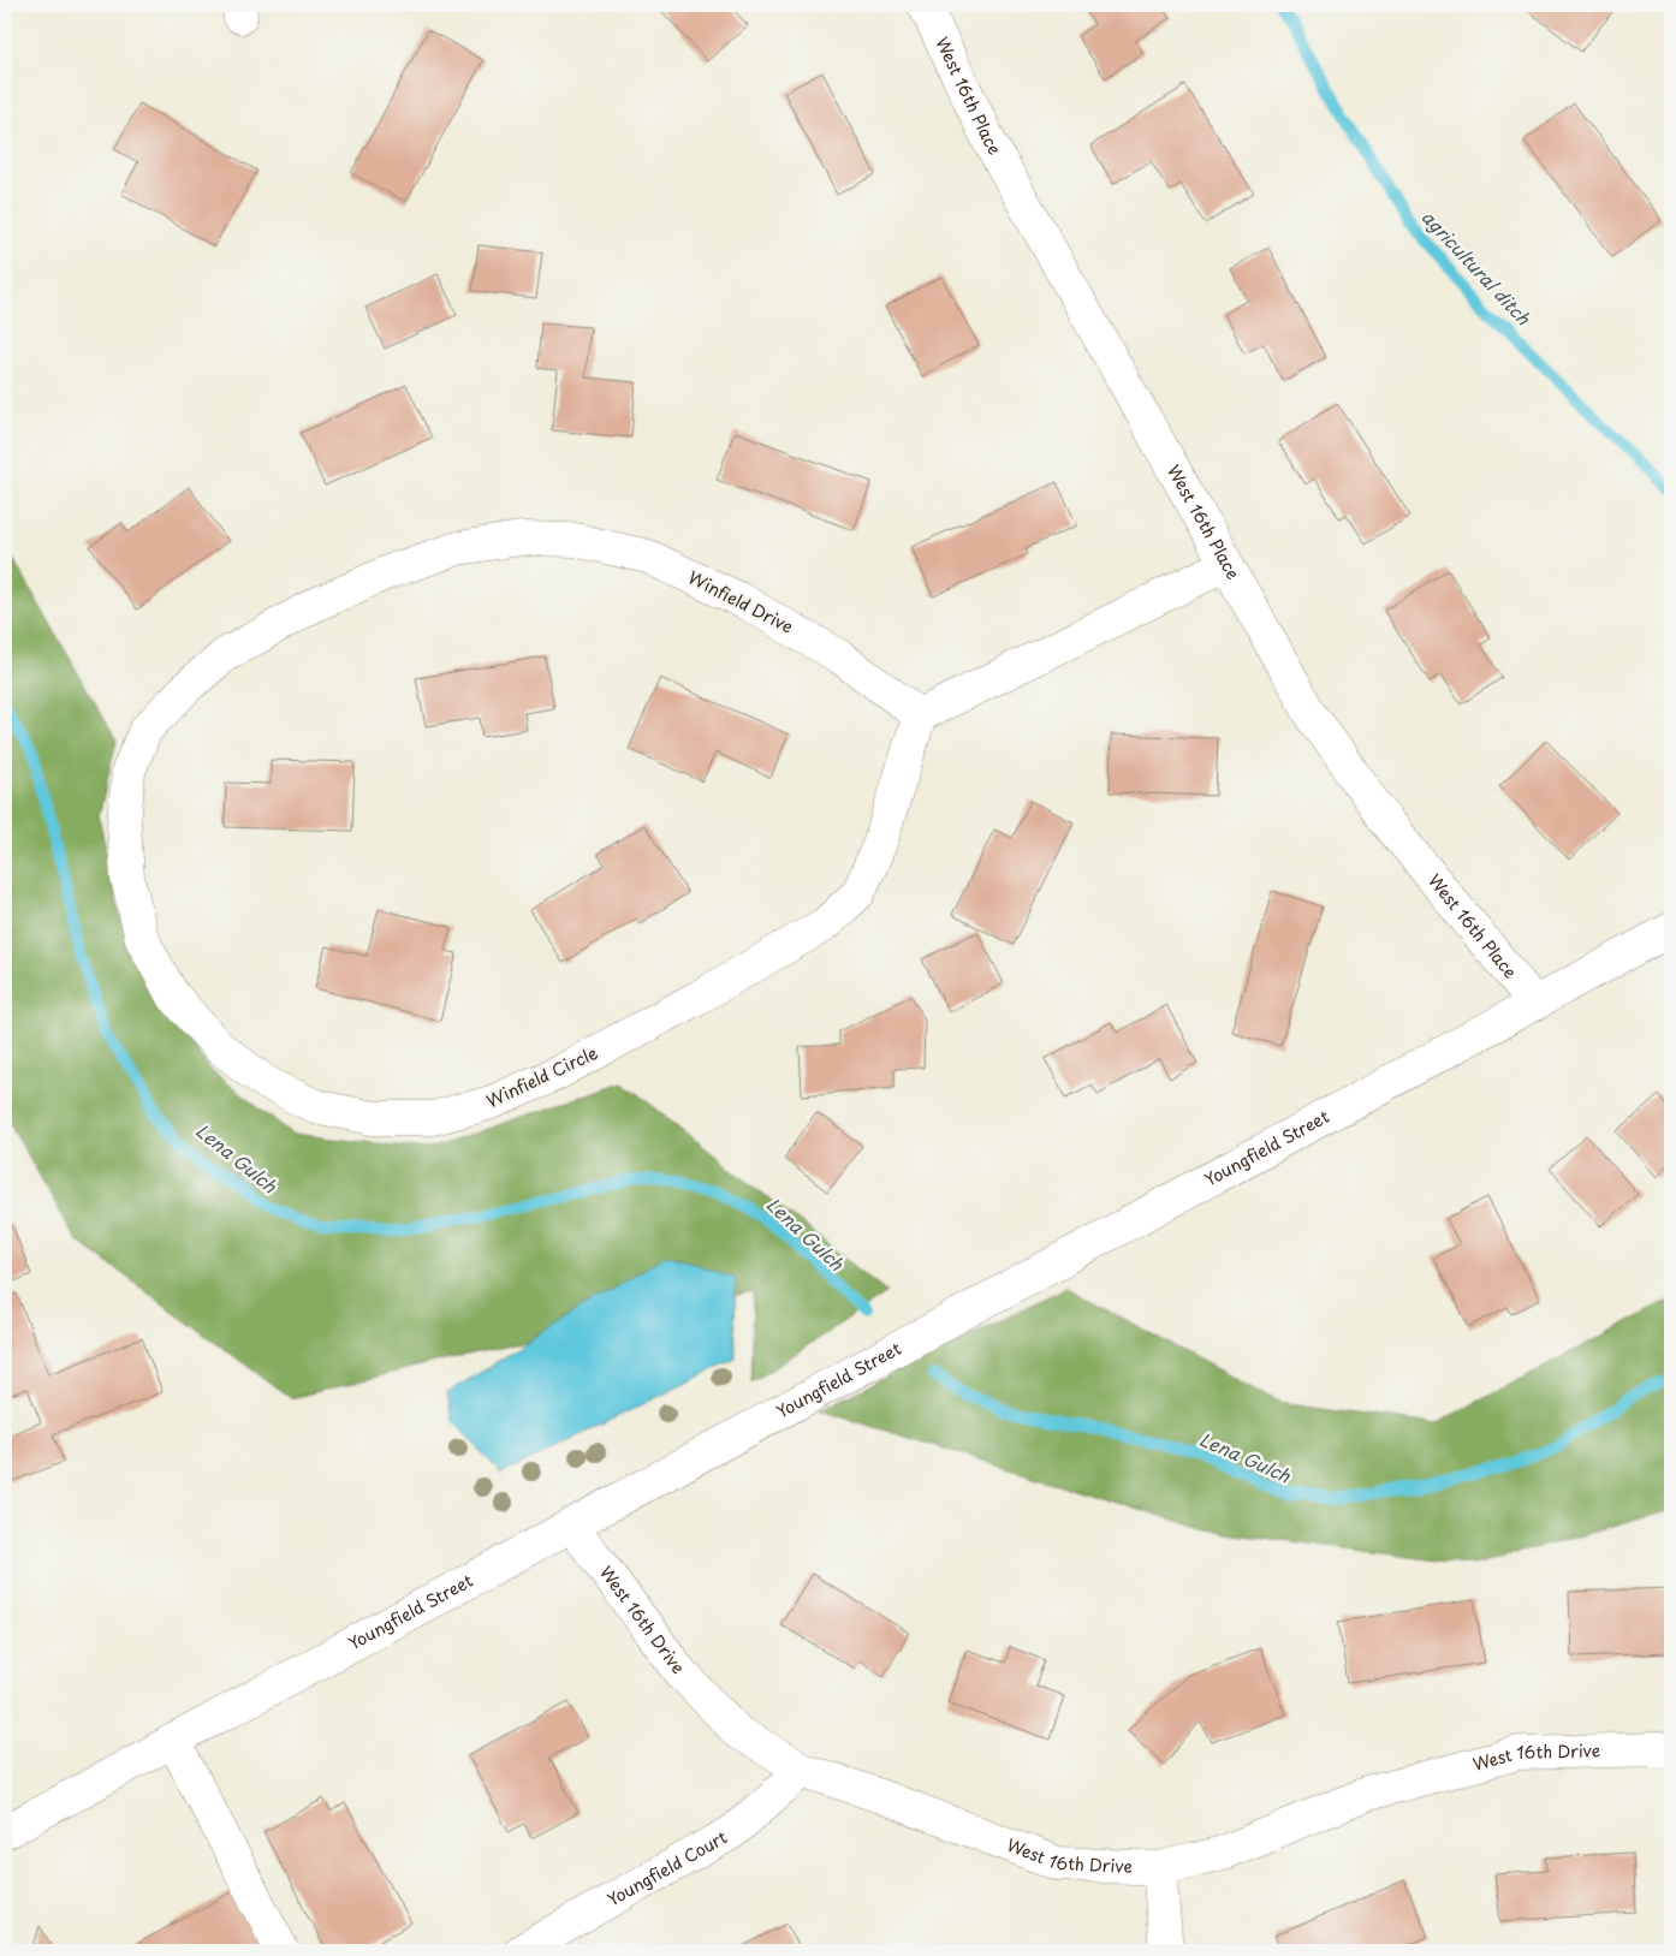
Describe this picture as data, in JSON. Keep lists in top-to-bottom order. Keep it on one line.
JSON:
{"streets":{"street":["West 16th Place","Winfield Drive","Winfield Circle","Youngfield Street","West 16th Drive","Youngfield Court"]},"crossings":[["West 16th Place","Youngfield Street"],["Winfield Drive","Winfield Circle"],["Youngfield Street","West 16th Drive"],["West 16th Drive","Youngfield Court"]],"water":["agricultural ditch","Lena Gulch"]}
